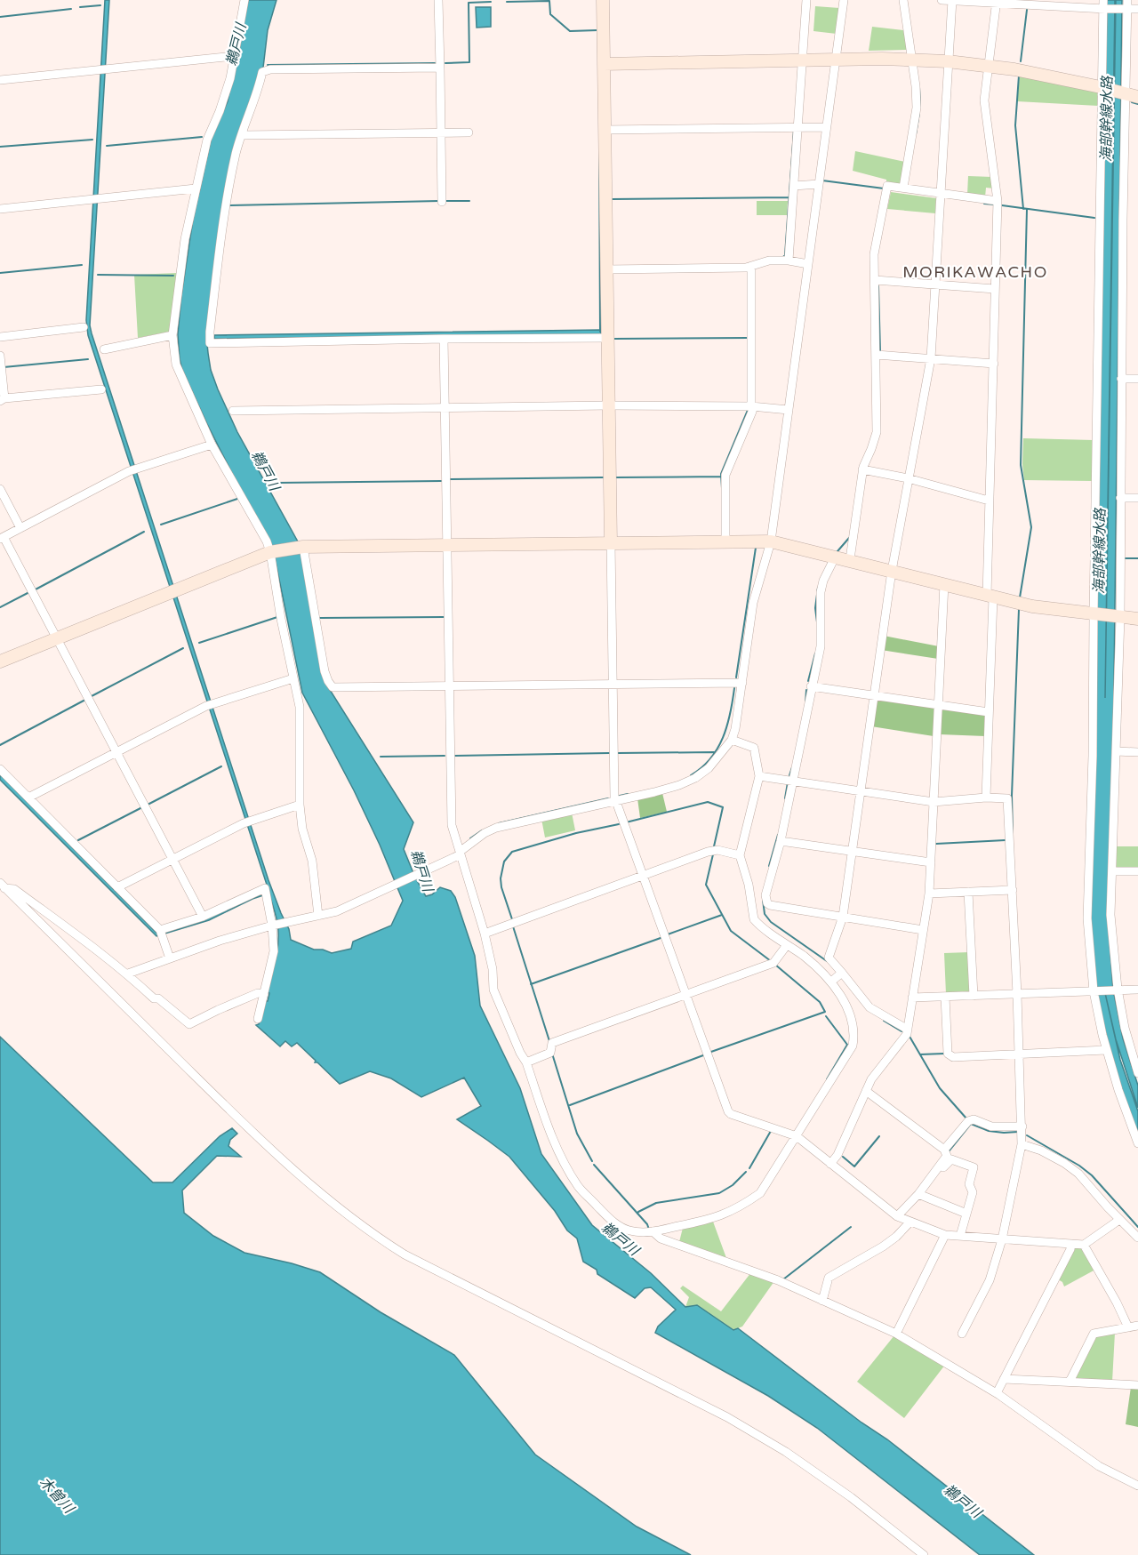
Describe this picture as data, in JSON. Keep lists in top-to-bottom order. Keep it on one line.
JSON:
{"districts":["MORIKAWACHO"],"water":["鵜戸川","海部幹線水路","木曽川"]}
